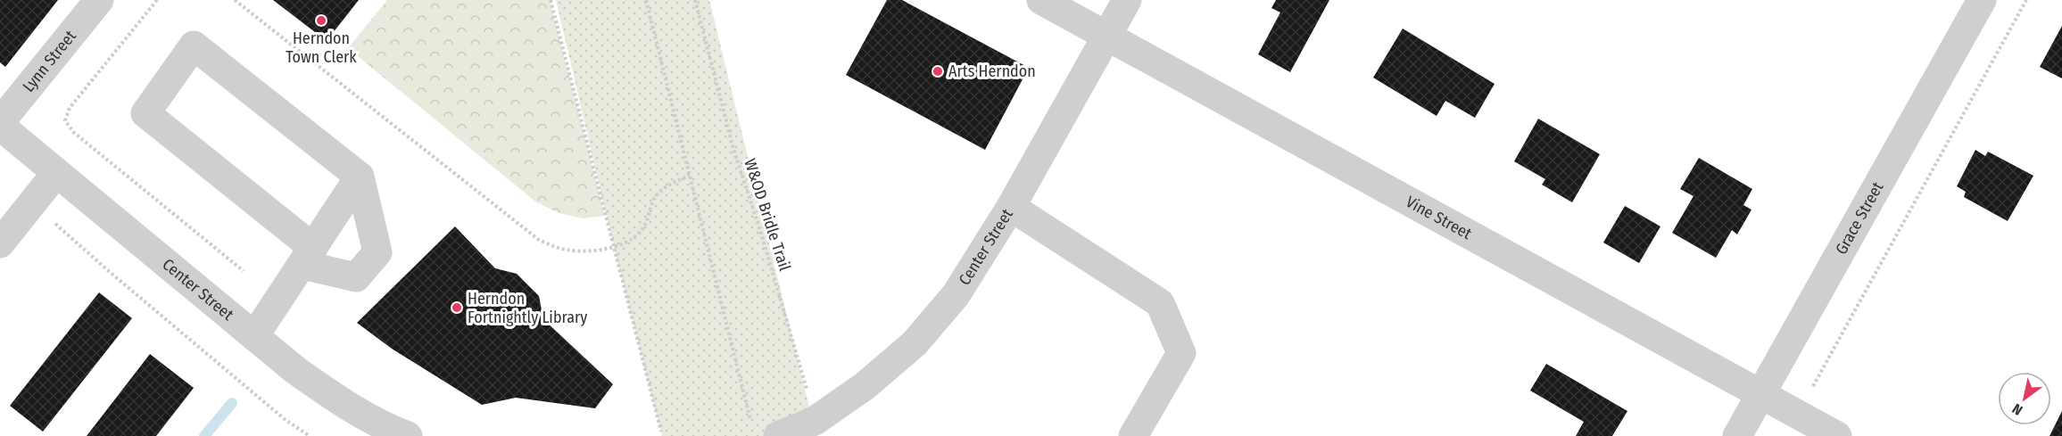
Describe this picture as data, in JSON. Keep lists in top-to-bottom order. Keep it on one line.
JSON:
{"streets":{"street":["Lynn Street","Vine Street","Grace Street","Center Street"],"path":["W&OD Bridle Trail"]},"crossings":[["Lynn Street","Center Street"],["W&OD Bridle Trail","Center Street"],["Vine Street","Grace Street"],["Vine Street","Center Street"]],"places":["Herndon Town Clerk","Arts Herndon","Herndon Fortnightly Library"],"north":"bottom left"}
